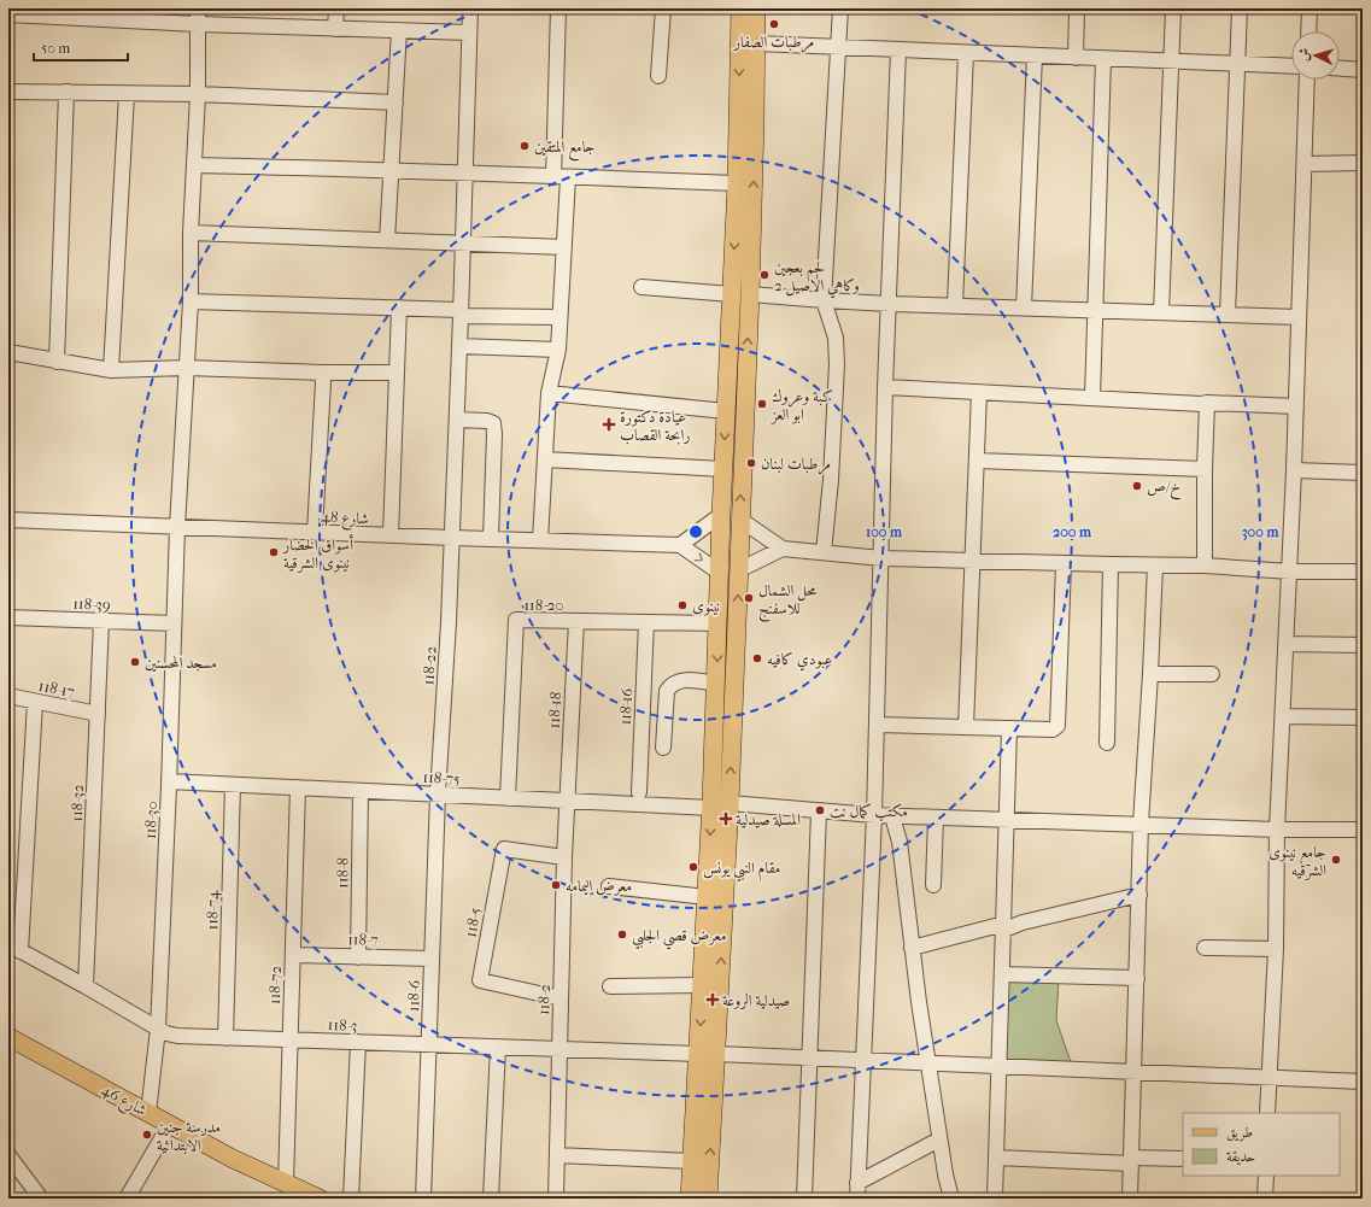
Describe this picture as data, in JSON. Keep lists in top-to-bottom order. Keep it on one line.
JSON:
{"streets":{"main road":["شارع 46"],"street":["شارع 48","118-39","118-20","118-22","118-17","118-16","118-18","118-75","118-32","118-30","118-8","118-74","118-5","118-7","118-72","118-6","118-2","118-3"]},"crossings":[["شارع 48","118-22"],["شارع 48","118-30"],["118-39","118-32"],["118-39","118-30"],["118-20","118-16"],["118-20","118-18"],["118-20","118-75"],["118-22","118-75"],["118-22","118-6"],["118-17","118-32"],["118-18","118-75"],["118-18","118-2"],["118-75","118-30"],["118-75","118-8"],["118-75","118-74"],["118-75","118-72"],["118-75","118-6"],["118-75","118-2"],["118-32","118-3"],["118-30","118-3"],["118-30","شارع 46"],["118-8","118-7"],["118-74","118-3"],["118-5","118-2"],["118-7","118-72"],["118-7","118-6"],["118-72","118-3"],["118-72","شارع 46"],["118-6","118-3"],["118-2","118-3"]],"places":{"other":["مرطبات الصفار","جامع المتقين","لحم بعجين وكاهي الاصيل 2","كبة وعروك ابو العز","مرطبات لبنان","خ/ص","أسواق الخضار نينوى الشرقية","محل الشمال للاسفنج","نينوى","عبودي كافيه","مسجد المحسنين","مكتب كمال نت","جامع نينوى الشرقيه","مقام النبي يونس","معرض اليمامه","معرض قصي الجلبي","مدرسة جنين الابتدائية"],"health":["عيادة دكتورة رابحة القصاب","المسلة صيدلية","صيدلية الروعة"]},"legend":["طريق","حديقة"],"scale_bar":"50 m","north":"left","rings":["100 m","200 m","300 m"]}
